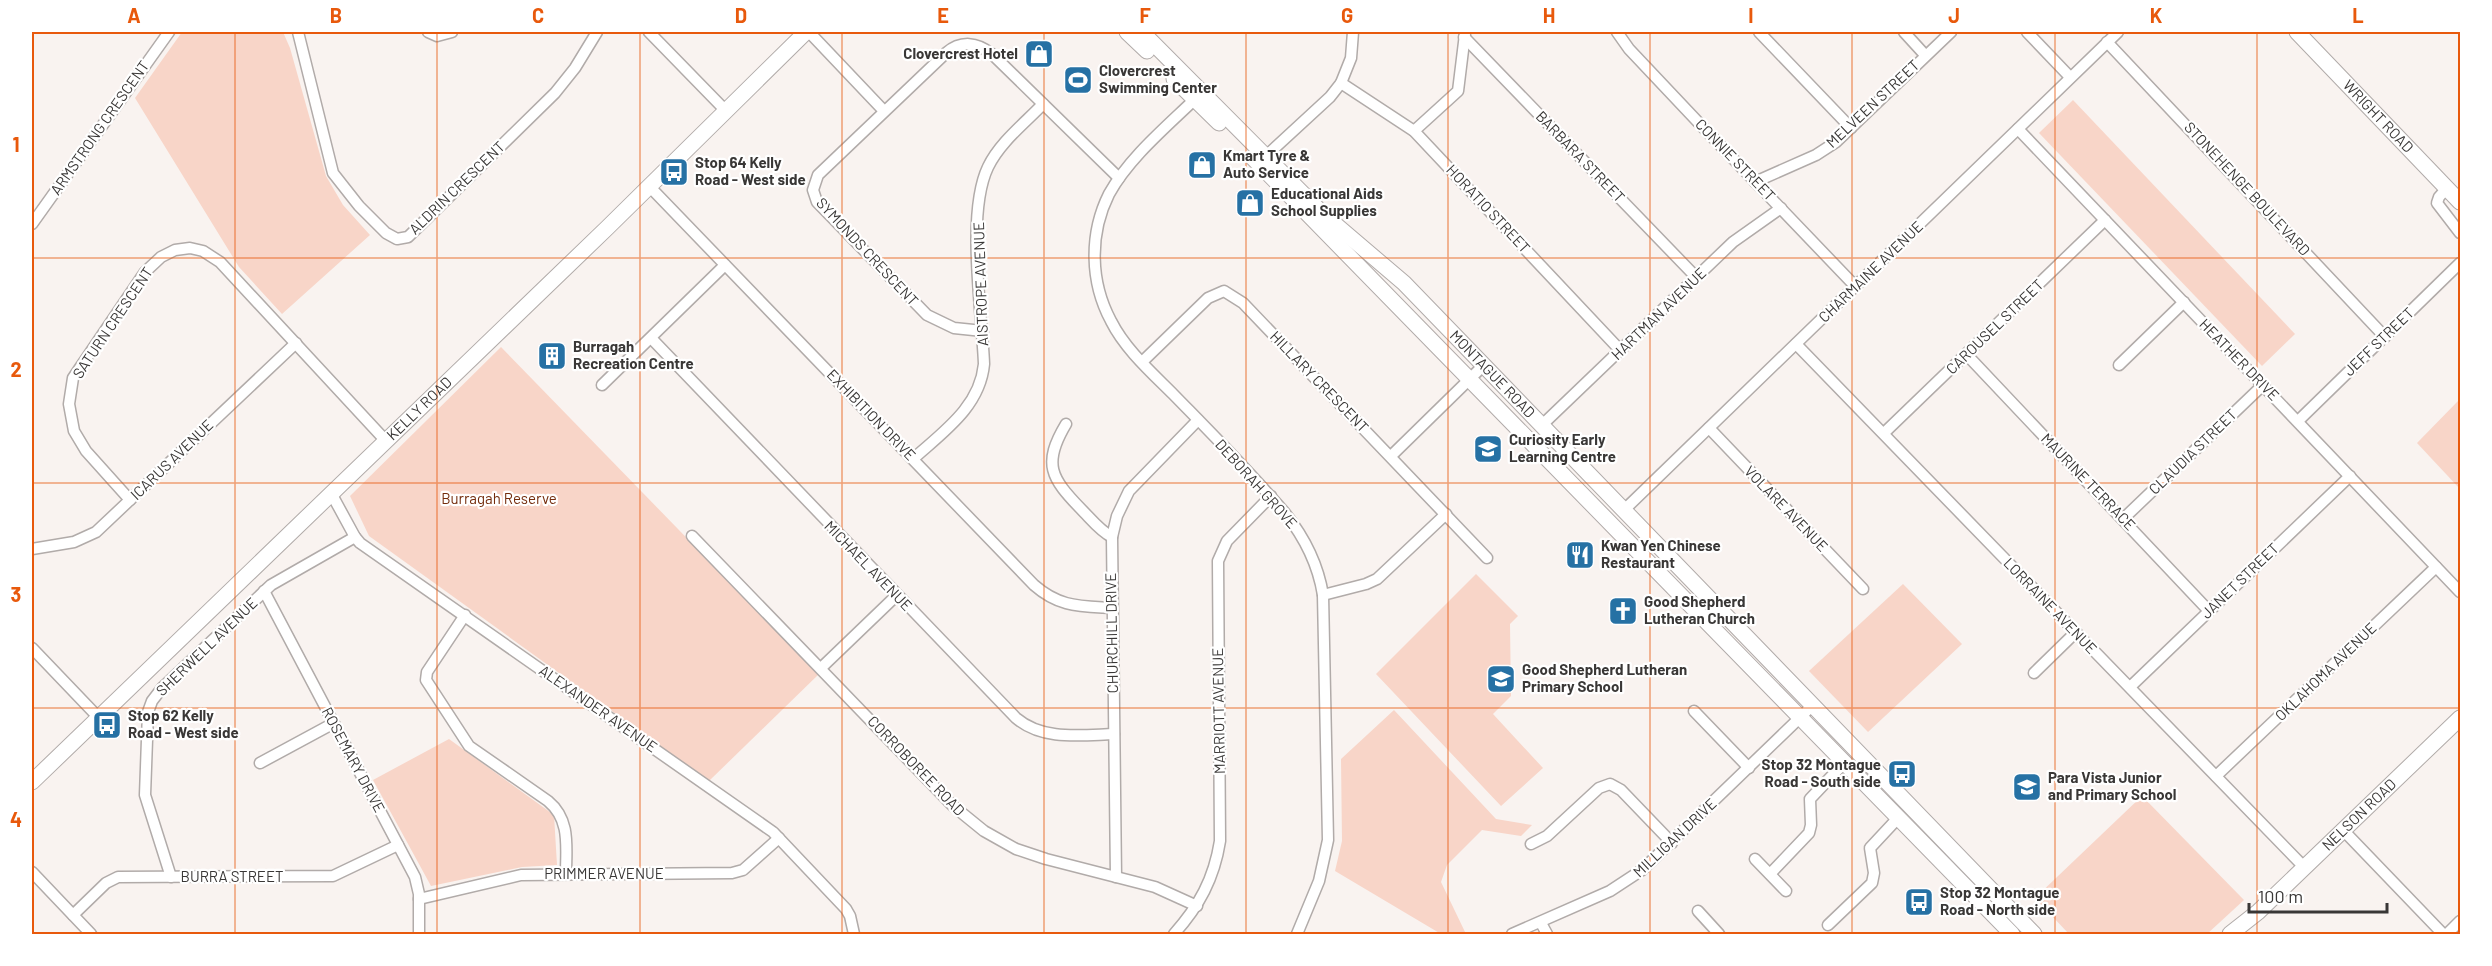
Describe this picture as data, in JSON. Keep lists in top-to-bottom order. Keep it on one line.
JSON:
{"streets":{"main road":["WRIGHT ROAD","MONTAGUE ROAD","KELLY ROAD","NELSON ROAD"],"street":["MELVEEN STREET","ARMSTRONG CRESCENT","BARBARA STREET","CONNIE STREET","ALDRIN CRESCENT","STONEHENGE BOULEVARD","HORATIO STREET","SYMONDS CRESCENT","CHARMAINE AVENUE","AISTROPE AVENUE","HARTMAN AVENUE","SATURN CRESCENT","CAROUSEL STREET","JEFF STREET","HEATHER DRIVE","HILLARY CRESCENT","EXHIBITION DRIVE","CLAUDIA STREET","ICARUS AVENUE","MAURINE TERRACE","DEBORAH GROVE","VOLARE AVENUE","MICHAEL AVENUE","JANET STREET","LORRAINE AVENUE","CHURCHILL DRIVE","SHERWELL AVENUE","OKLAHOMA AVENUE","ALEXANDER AVENUE","MARRIOTT AVENUE","ROSEMARY DRIVE","CORROBOREE ROAD","MILLIGAN DRIVE","PRIMMER AVENUE","BURRA STREET"]},"crossings":[["MELVEEN STREET","CONNIE STREET"],["BARBARA STREET","HARTMAN AVENUE"],["CONNIE STREET","CHARMAINE AVENUE"],["CONNIE STREET","HARTMAN AVENUE"],["STONEHENGE BOULEVARD","CHARMAINE AVENUE"],["STONEHENGE BOULEVARD","JEFF STREET"],["HORATIO STREET","HARTMAN AVENUE"],["SYMONDS CRESCENT","AISTROPE AVENUE"],["SYMONDS CRESCENT","DEBORAH GROVE"],["CHARMAINE AVENUE","HEATHER DRIVE"],["CHARMAINE AVENUE","MONTAGUE ROAD"],["CHARMAINE AVENUE","VOLARE AVENUE"],["CHARMAINE AVENUE","LORRAINE AVENUE"],["AISTROPE AVENUE","EXHIBITION DRIVE"],["HARTMAN AVENUE","MONTAGUE ROAD"],["SATURN CRESCENT","KELLY ROAD"],["SATURN CRESCENT","ICARUS AVENUE"],["CAROUSEL STREET","HEATHER DRIVE"],["CAROUSEL STREET","MAURINE TERRACE"],["CAROUSEL STREET","LORRAINE AVENUE"],["JEFF STREET","HEATHER DRIVE"],["HEATHER DRIVE","CLAUDIA STREET"],["HEATHER DRIVE","JANET STREET"],["HEATHER DRIVE","OKLAHOMA AVENUE"],["MONTAGUE ROAD","DEBORAH GROVE"],["MONTAGUE ROAD","MILLIGAN DRIVE"],["HILLARY CRESCENT","DEBORAH GROVE"],["KELLY ROAD","EXHIBITION DRIVE"],["KELLY ROAD","ALEXANDER AVENUE"],["EXHIBITION DRIVE","CHURCHILL DRIVE"],["CLAUDIA STREET","MAURINE TERRACE"],["MAURINE TERRACE","JANET STREET"],["DEBORAH GROVE","CHURCHILL DRIVE"],["DEBORAH GROVE","MARRIOTT AVENUE"],["MICHAEL AVENUE","CHURCHILL DRIVE"],["JANET STREET","LORRAINE AVENUE"],["LORRAINE AVENUE","OKLAHOMA AVENUE"],["LORRAINE AVENUE","NELSON ROAD"],["CHURCHILL DRIVE","CORROBOREE ROAD"],["SHERWELL AVENUE","ALEXANDER AVENUE"],["SHERWELL AVENUE","ROSEMARY DRIVE"],["SHERWELL AVENUE","BURRA STREET"],["ALEXANDER AVENUE","PRIMMER AVENUE"],["MARRIOTT AVENUE","CORROBOREE ROAD"],["ROSEMARY DRIVE","PRIMMER AVENUE"],["ROSEMARY DRIVE","BURRA STREET"]],"parks":["Burragah Reserve"],"places":{"shop":["Clovercrest Hotel","Kmart Tyre & Auto Service","Educational Aids School Supplies"],"sports":["Clovercrest Swimming Center"],"bus stop":["Stop 64 Kelly Road - West side","Stop 62 Kelly Road - West side","Stop 32 Montague Road - South side","Stop 32 Montague Road - North side"],"building":["Burragah Recreation Centre"],"school or university":["Curiosity Early Learning Centre","Good Shepherd Lutheran Primary School","Para Vista Junior and Primary School"],"restaurant":["Kwan Yen Chinese Restaurant"],"church":["Good Shepherd Lutheran Church"]},"scale_bar":"100 m","grid":{"columns":["A","B","C","D","E","F","G","H","I","J","K","L"],"rows":["1","2","3","4"]}}
